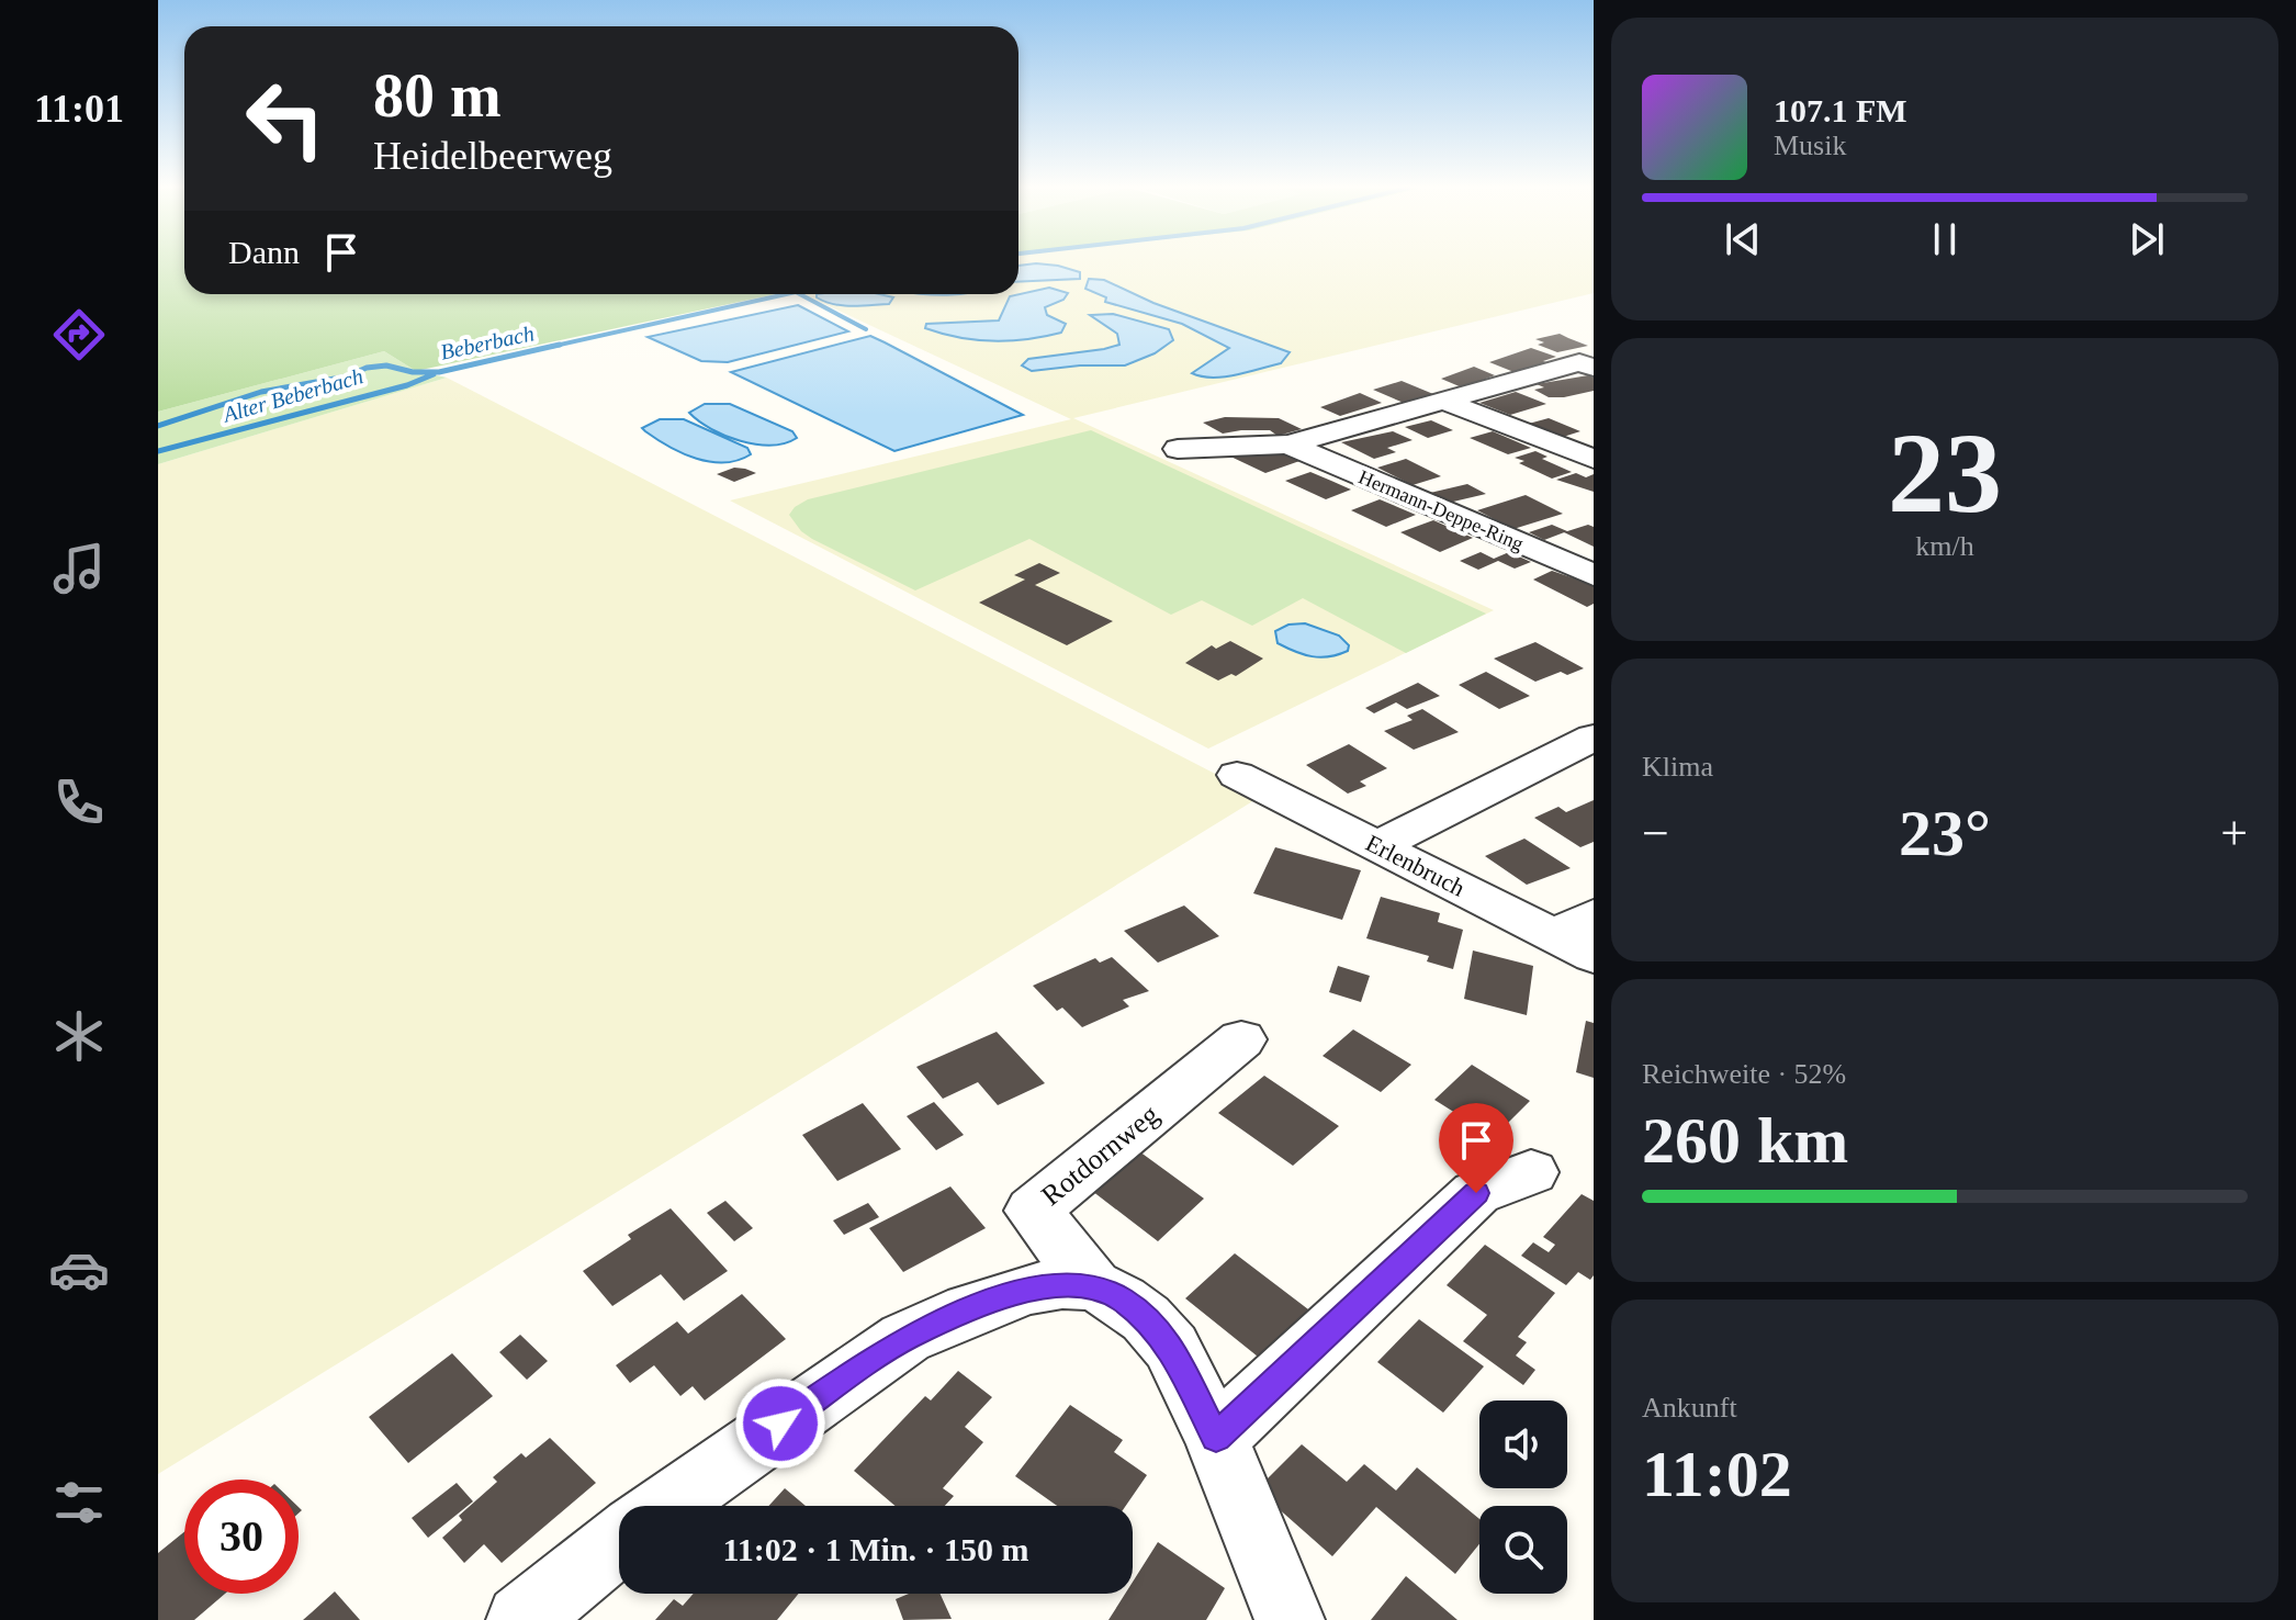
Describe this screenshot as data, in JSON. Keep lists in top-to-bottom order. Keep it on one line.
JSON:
{"streets":{"street":["Hermann-Deppe-Ring","Erlenbruch","Rotdornweg"]},"water":["Beberbach","Alter Beberbach"],"page":{"tabs":"11:01","turn":["80 m","Heidelbeerweg"],"song":["107.1 FM","Musik"],"then":"Dann","tile":[["23","km/h"],"Klima",["Reichweite · 52%","260 km"],["Ankunft","11:02"]],"heat":["−","23°","+"],"limit":"30","trip":"11:02 · 1 Min. · 150 m"}}
